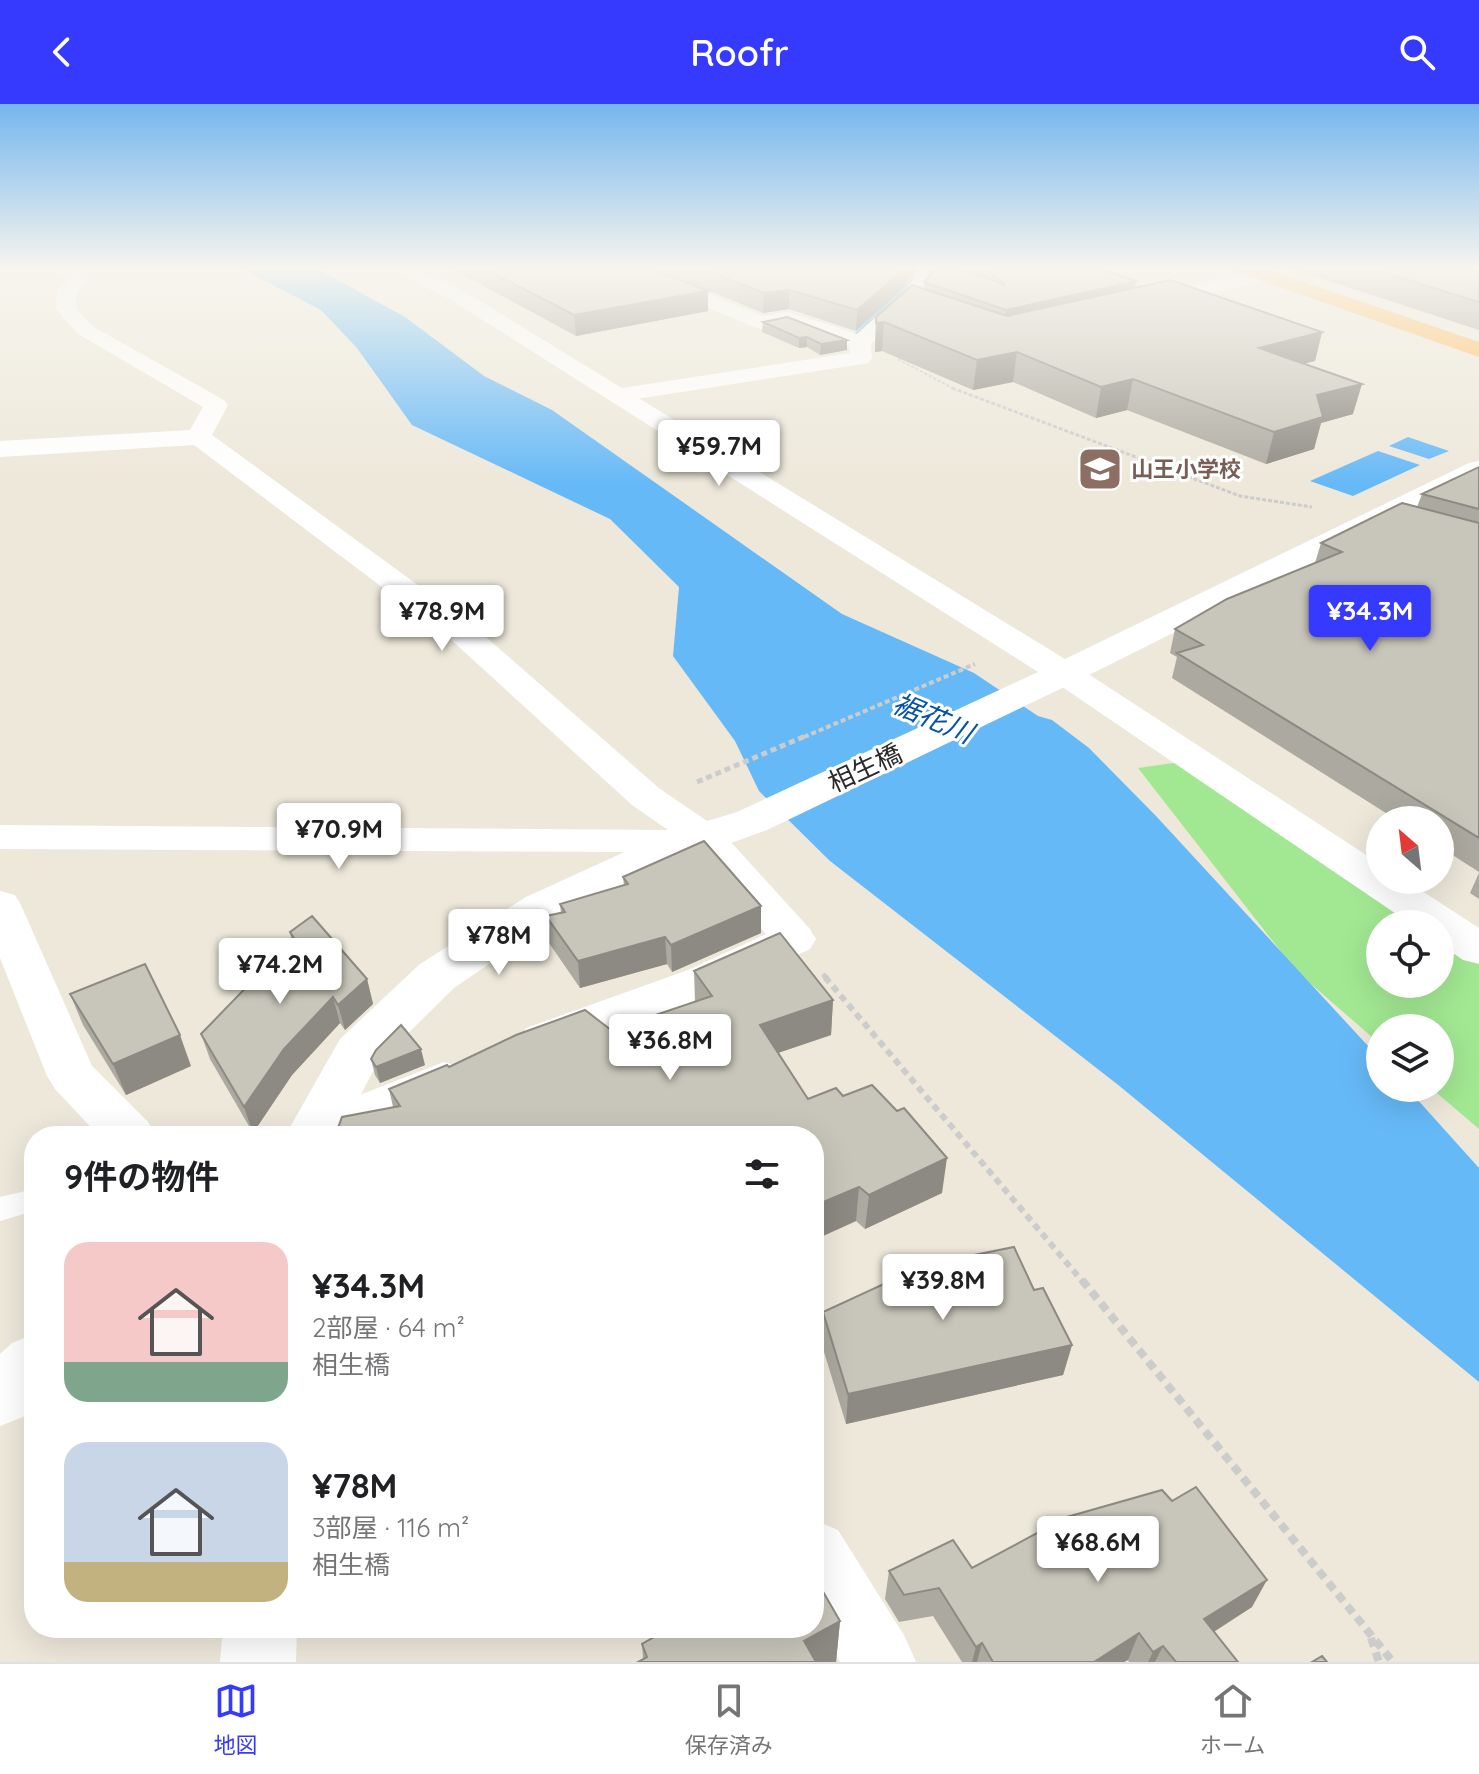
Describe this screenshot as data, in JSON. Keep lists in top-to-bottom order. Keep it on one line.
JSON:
{"streets":{"street":["相生橋"]},"water":["裾花川"],"places":{"school or university":["山王小学校"]},"north":"top left","page":{"header":"Roofr","price":["¥59.7M","¥78.9M","¥34.3M","¥70.9M","¥78M","¥74.2M","¥36.8M","¥39.8M","¥68.6M"],"heading":"9件の物件","list":[{"name":"¥34.3M","note":"2部屋 · 64 m² · 相生橋"},{"name":"¥78M","note":"3部屋 · 116 m² · 相生橋"}],"tabs":["地図","保存済み","ホーム"]}}
